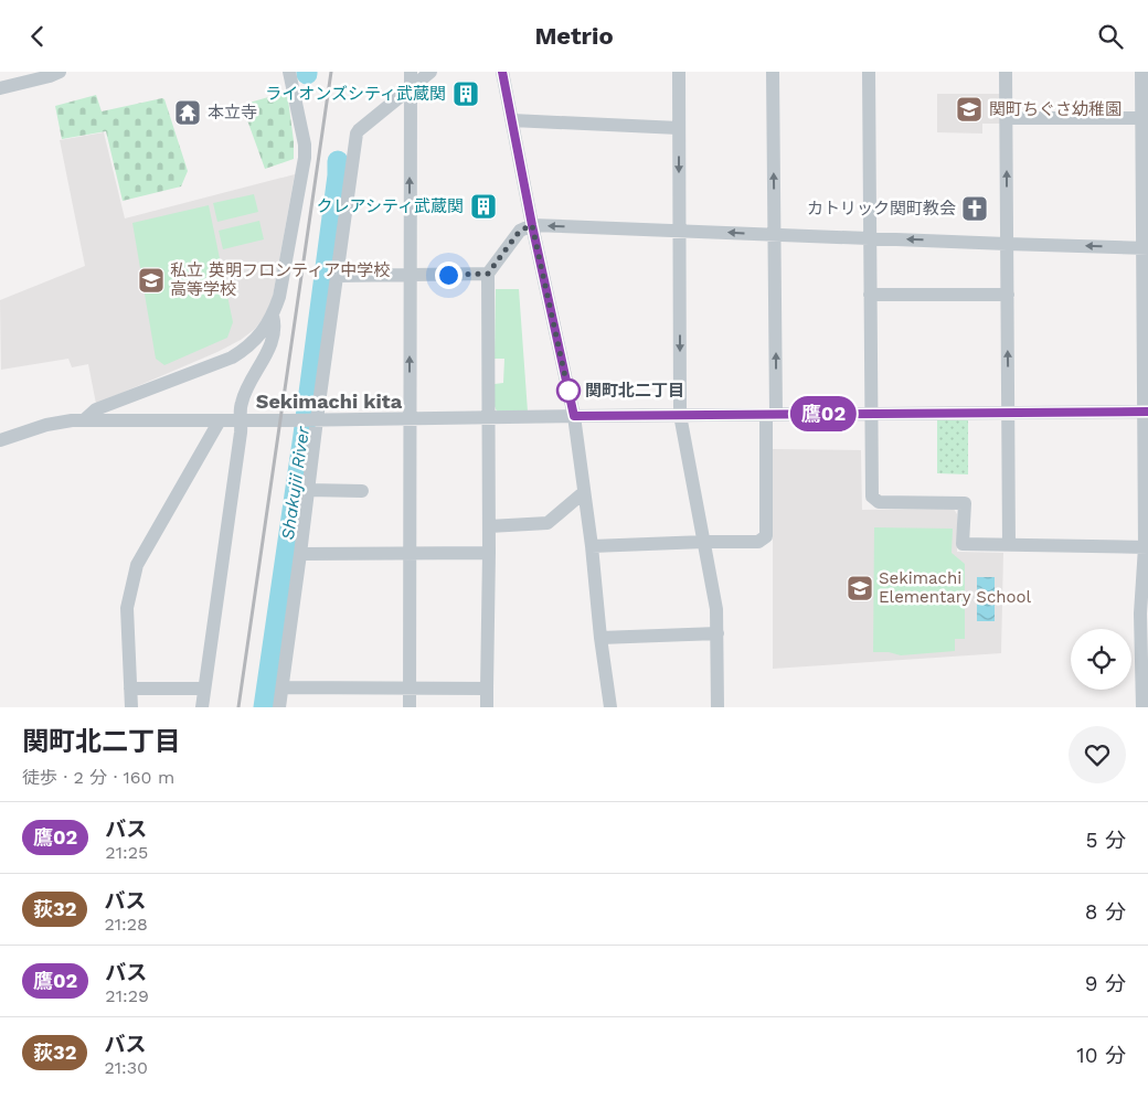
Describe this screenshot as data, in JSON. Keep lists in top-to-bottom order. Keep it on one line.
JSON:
{"districts":["Sekimachi kita"],"water":["Shakujii River"],"places":{"building":["ライオンズシティ武蔵関","クレアシティ武蔵関"],"school or university":["関町ちぐさ幼稚園","私立 英明フロンティア中学校 高等学校","Sekimachi Elementary School"],"temple":["本立寺"],"church":["カトリック関町教会"],"other":["関町北二丁目"]},"lines":["bus line 鷹02"],"page":{"header":"Metrio","on_map":"鷹02","heading":["関町北二丁目","徒歩 · 2 分 · 160 m"],"list":[{"mark":"鷹02","name":"バス","note":"21:25","value":"5 分"},{"mark":"荻32","name":"バス","note":"21:28","value":"8 分"},{"mark":"鷹02","name":"バス","note":"21:29","value":"9 分"},{"mark":"荻32","name":"バス","note":"21:30","value":"10 分"}]}}
